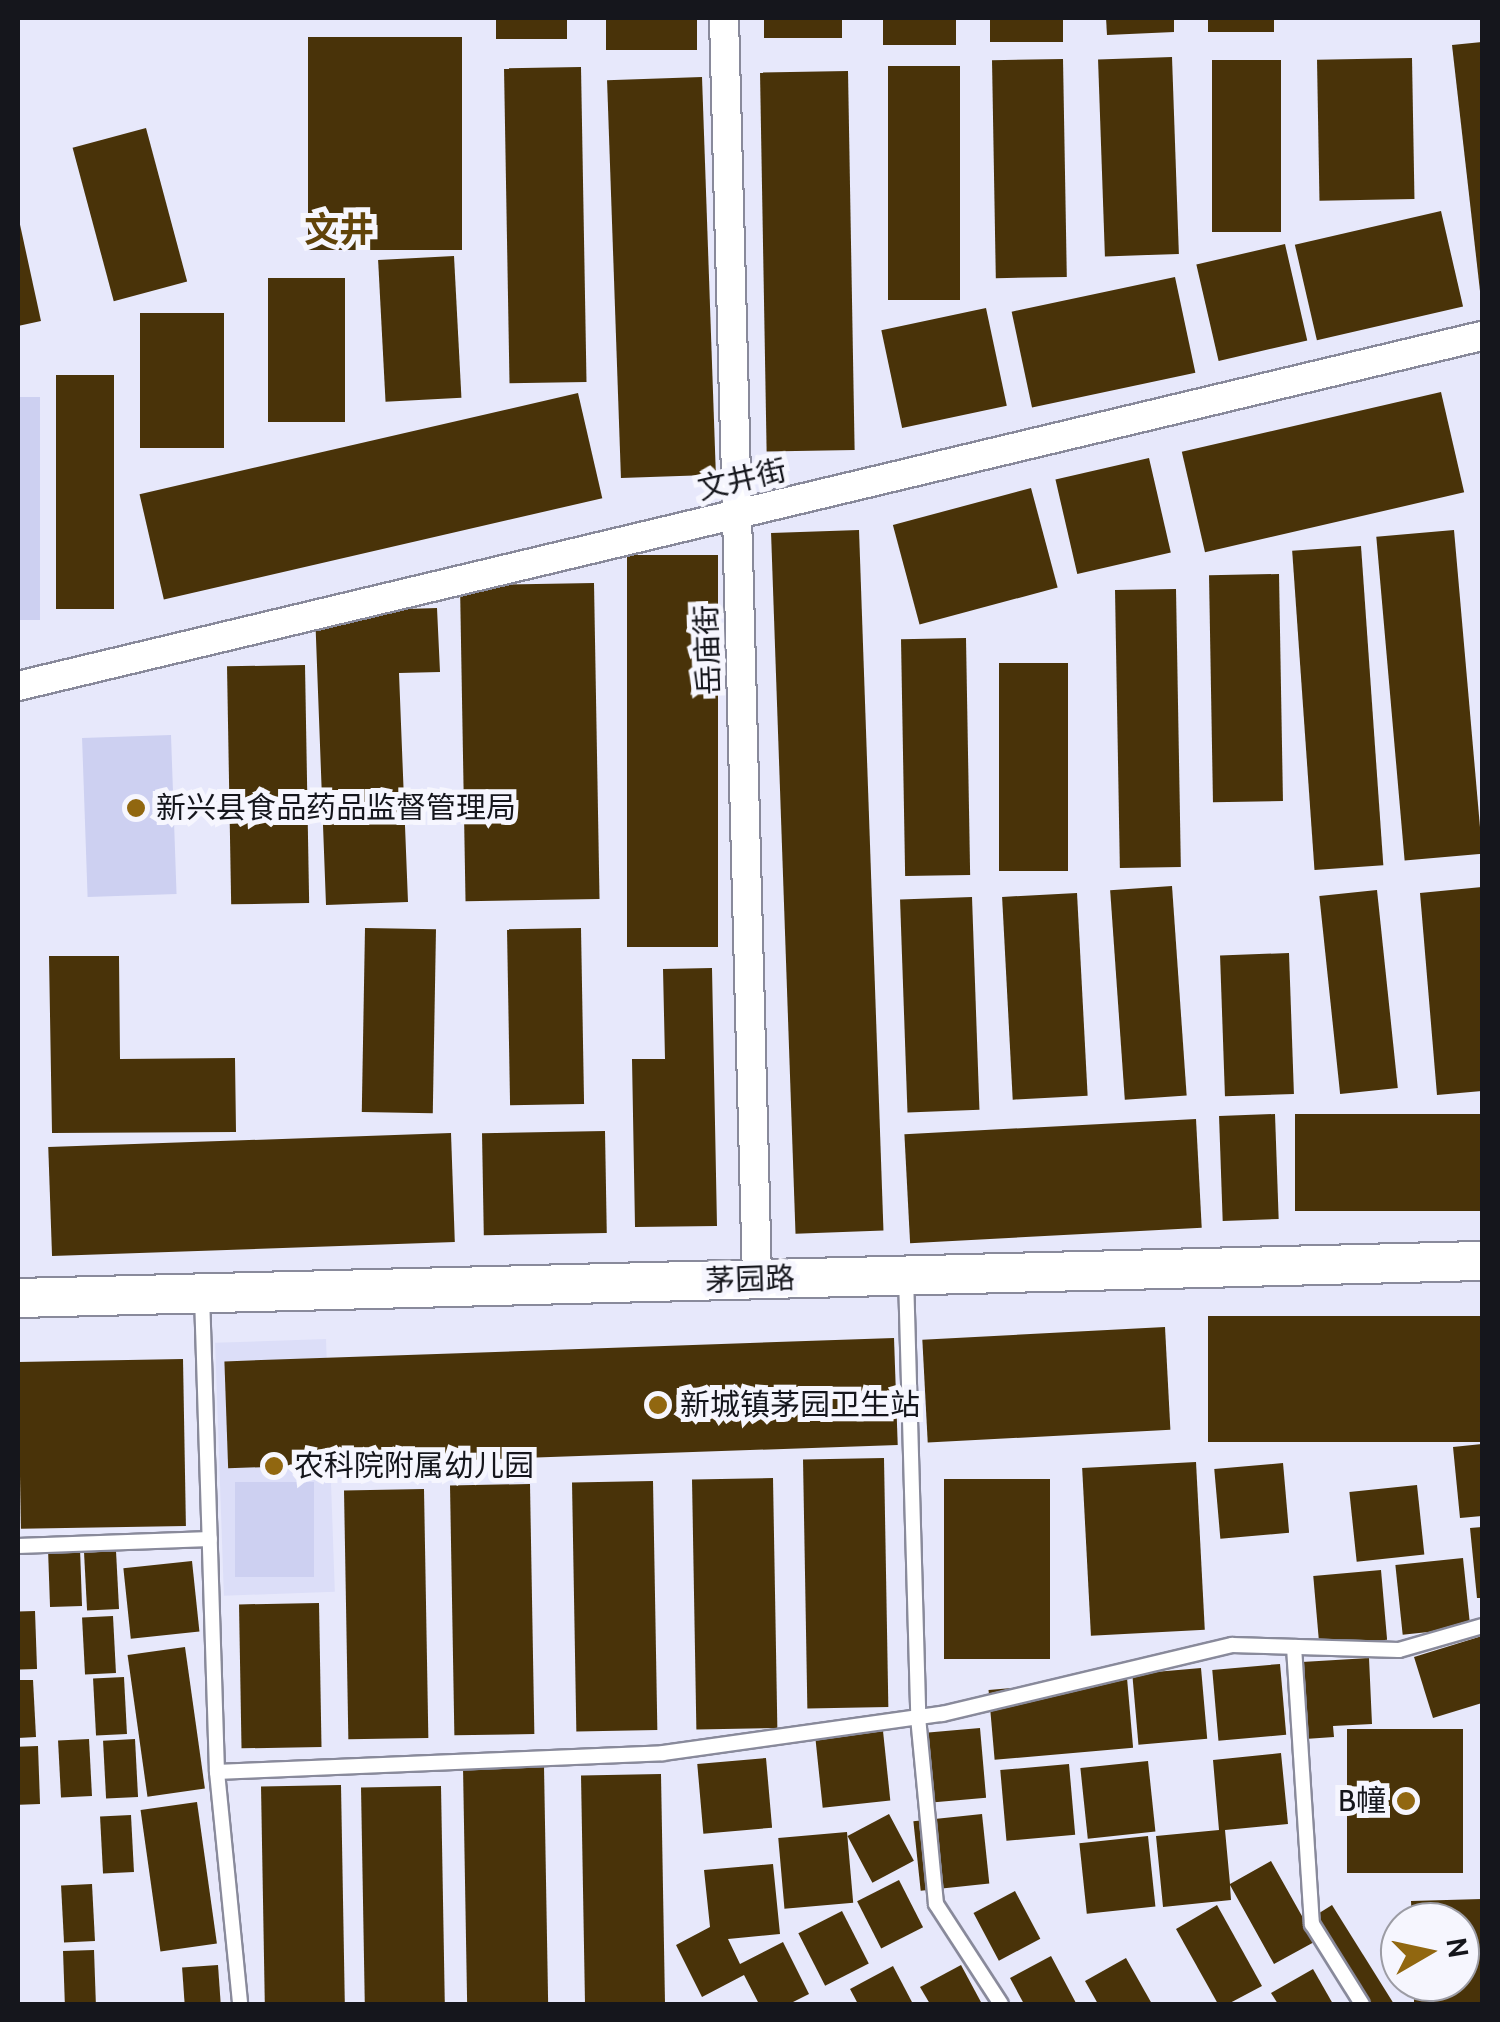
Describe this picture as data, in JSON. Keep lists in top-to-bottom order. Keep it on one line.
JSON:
{"streets":{"street":["文井街","岳庙街","茅园路"]},"crossings":[["文井街","岳庙街"],["岳庙街","茅园路"]],"districts":["文井"],"places":["新兴县食品药品监督管理局","新城镇茅园卫生站","农科院附属幼儿园","B幢"],"north":"right"}
